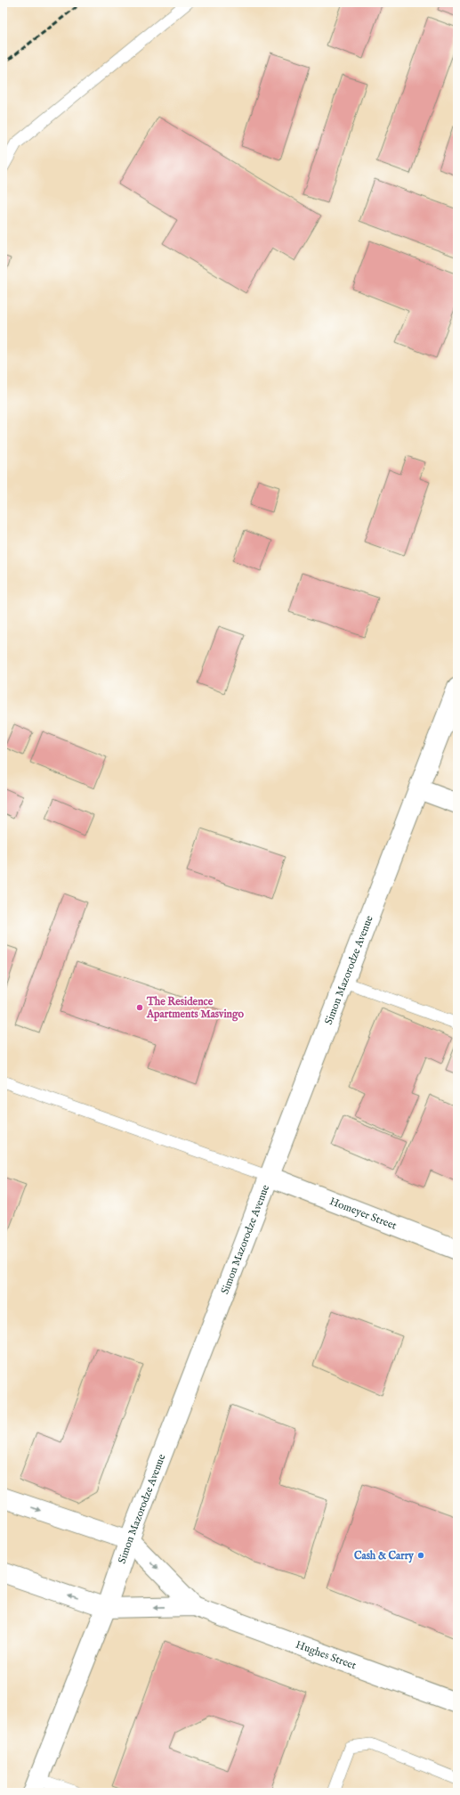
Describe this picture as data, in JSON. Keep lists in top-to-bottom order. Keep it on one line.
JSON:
{"streets":{"street":["Simon Mazorodze Avenue","Homeyer Street","Hughes Street"]},"crossings":[["Simon Mazorodze Avenue","Homeyer Street"]],"places":["The Residence Apartments Masvingo","Cash & Carry"]}
